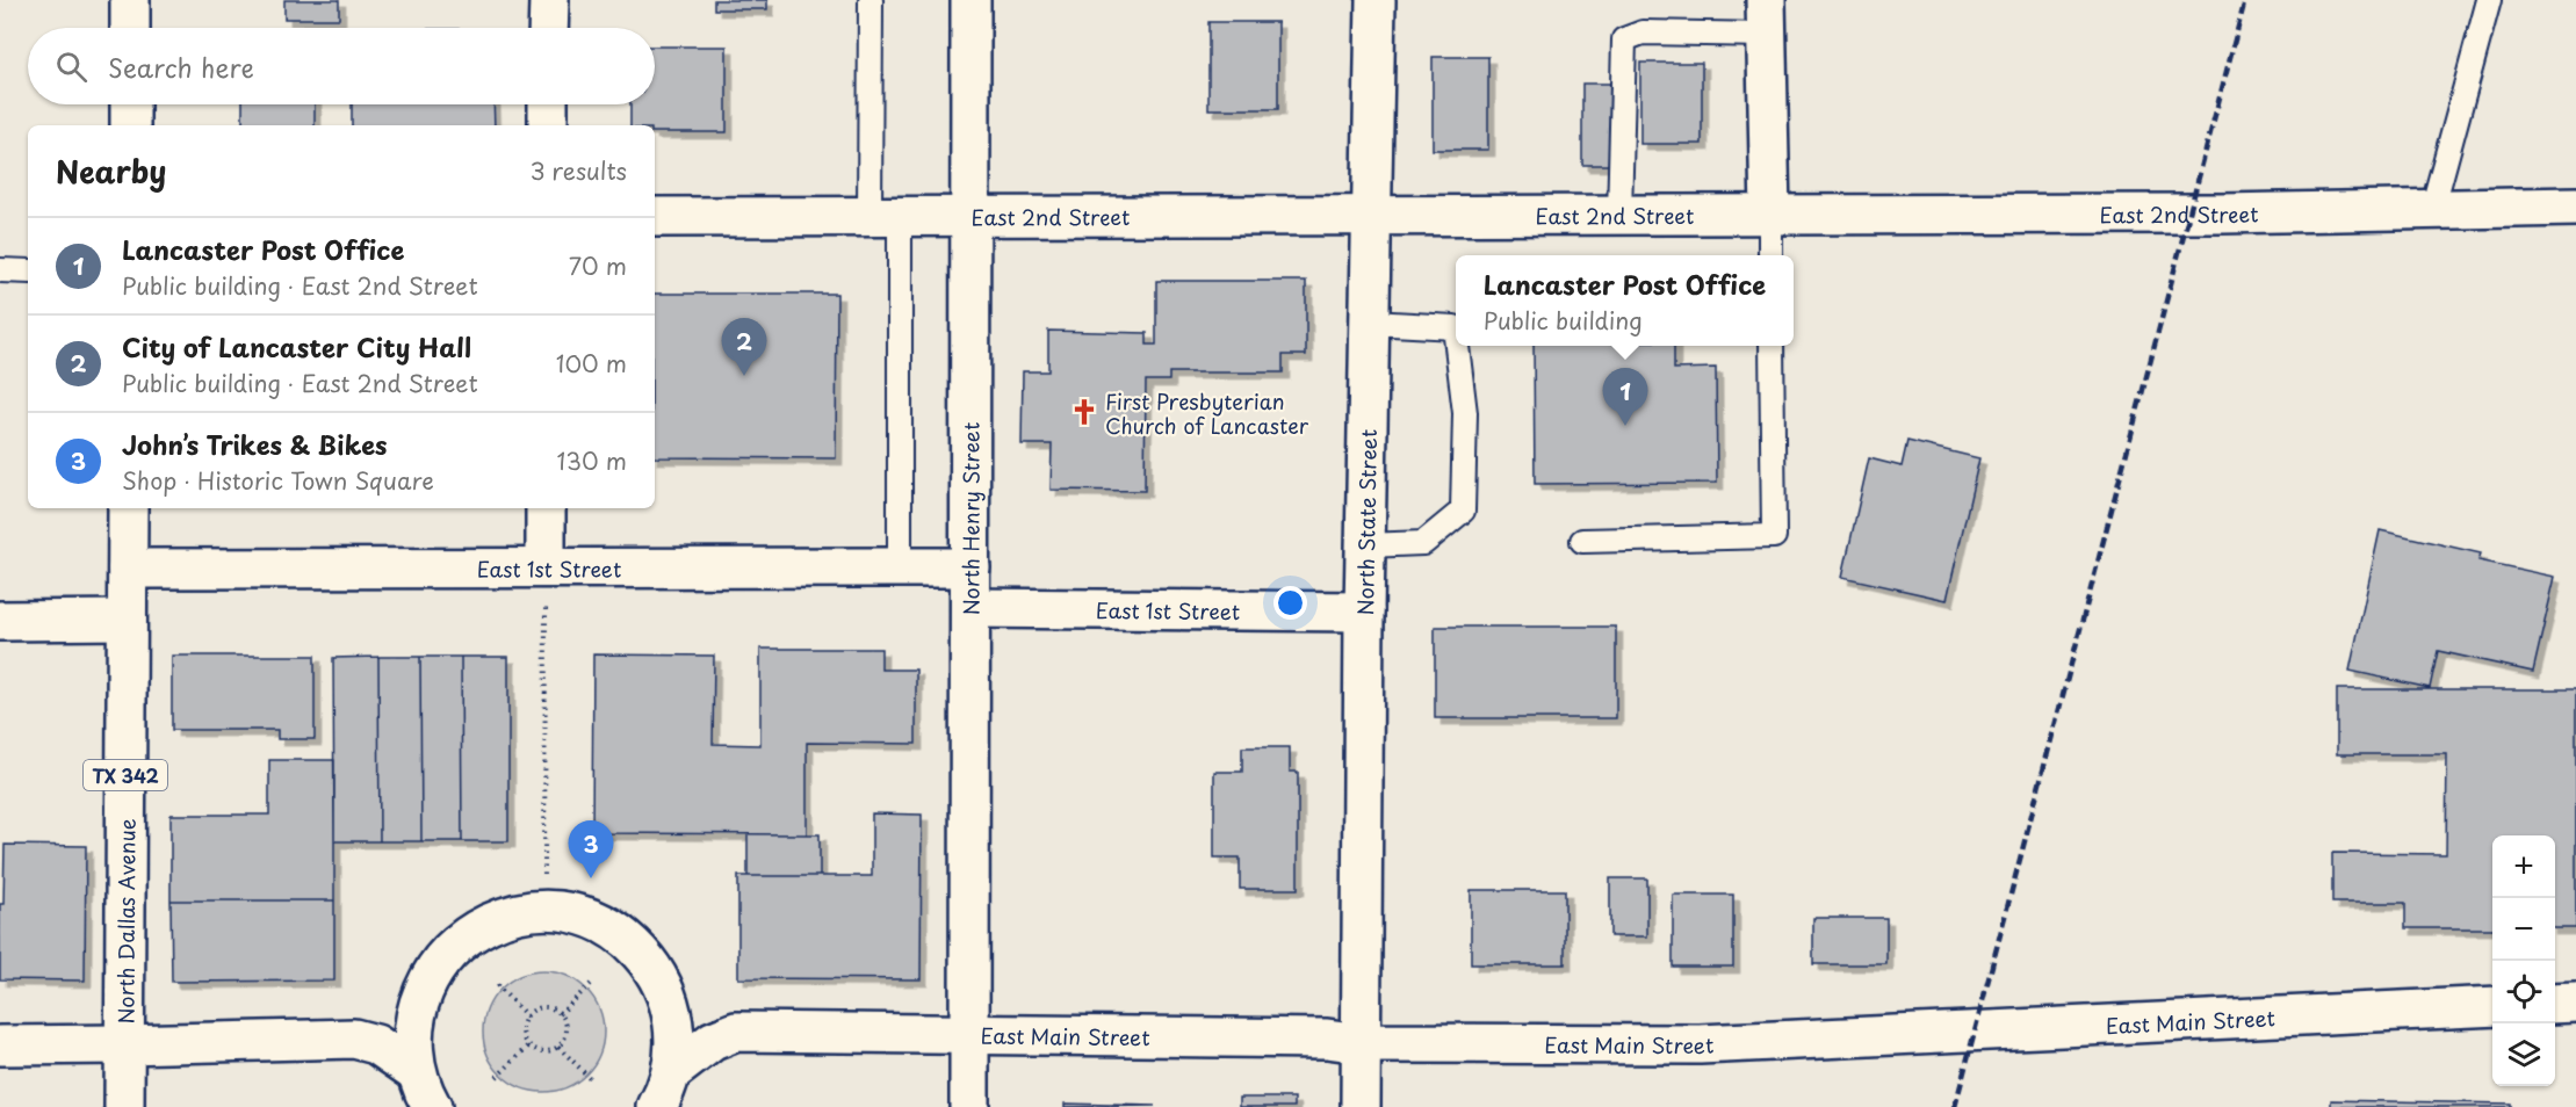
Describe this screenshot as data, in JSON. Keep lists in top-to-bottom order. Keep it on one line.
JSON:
{"streets":{"street":["East 2nd Street","North Henry Street","North State Street","East 1st Street","TX 342","North Dallas Avenue","East Main Street"]},"crossings":[["East 2nd Street","North Henry Street"],["East 2nd Street","North State Street"],["North Henry Street","East 1st Street"],["North Henry Street","East Main Street"],["North State Street","East 1st Street"],["North State Street","East Main Street"],["East 1st Street","North Dallas Avenue"],["TX 342","North Dallas Avenue"]],"places":{"church":["First Presbyterian Church of Lancaster"]},"page":{"search":"Search here","heading":["Nearby","3 results"],"list":[{"mark":"1","name":"Lancaster Post Office","note":"Public building · East 2nd Street","value":"70 m"},{"mark":"2","name":"City of Lancaster City Hall","note":"Public building · East 2nd Street","value":"100 m"},{"mark":"3","name":"John’s Trikes & Bikes","note":"Shop · Historic Town Square","value":"130 m"}],"popup":["Lancaster Post Office","Public building"],"pins":["2","1","3"],"map_buttons":["+","−"]}}
